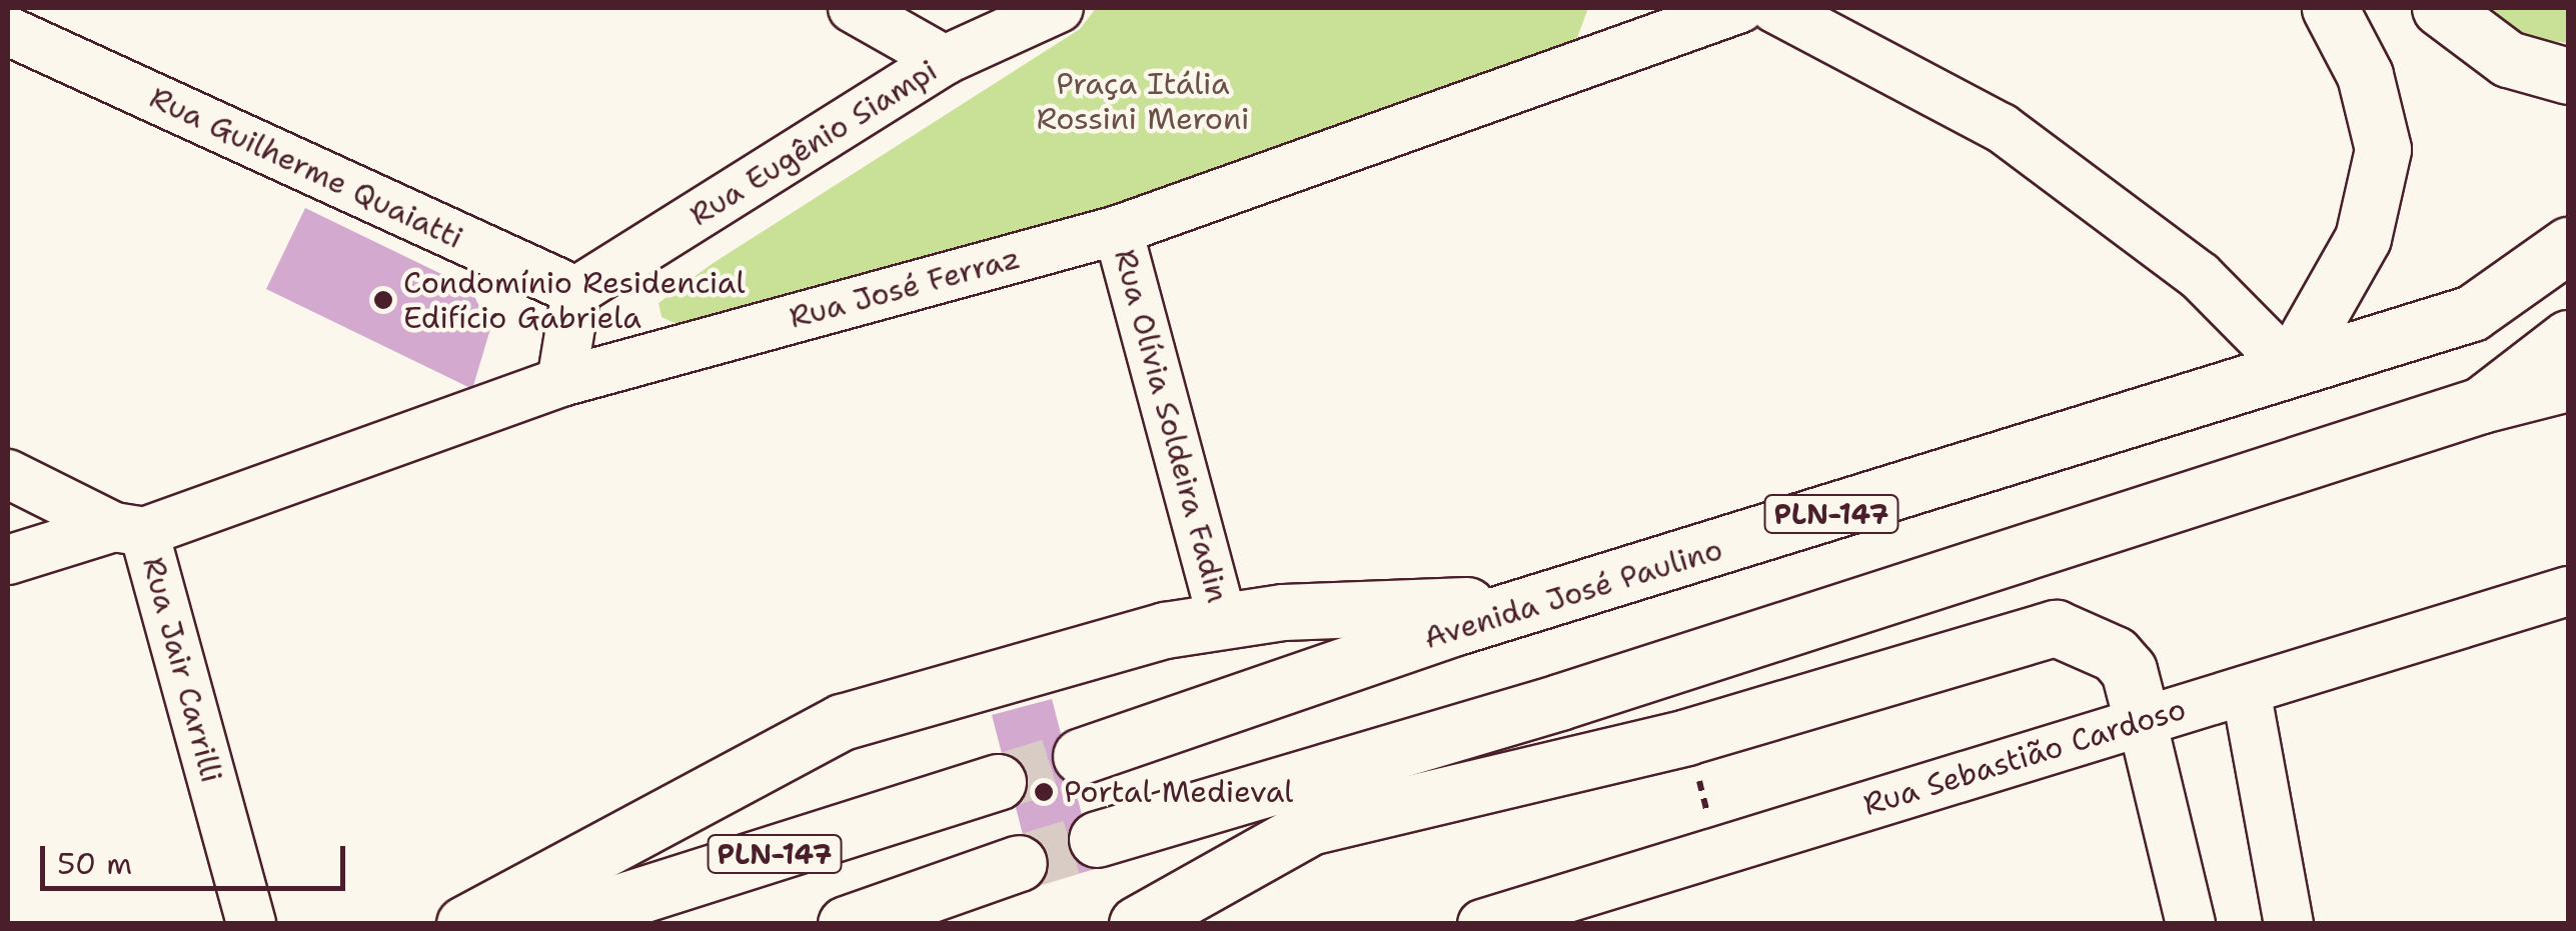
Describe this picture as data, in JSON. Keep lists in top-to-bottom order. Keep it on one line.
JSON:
{"streets":{"main road":["PLN-147","Avenida José Paulino"],"street":["Rua Eugênio Siampi","Rua Guilherme Quaiatti","Rua José Ferraz","Rua Olívia Soldeira Fadin","Rua Jair Carrilli","Rua Sebastião Cardoso"]},"crossings":[["Rua Eugênio Siampi","Rua Guilherme Quaiatti"],["Rua José Ferraz","Rua Olívia Soldeira Fadin"],["Rua José Ferraz","Rua Jair Carrilli"]],"parks":["Praça Itália Rossini Meroni"],"places":["Condomínio Residencial Edifício Gabriela","Portal Medieval"],"scale_bar":"50 m"}
